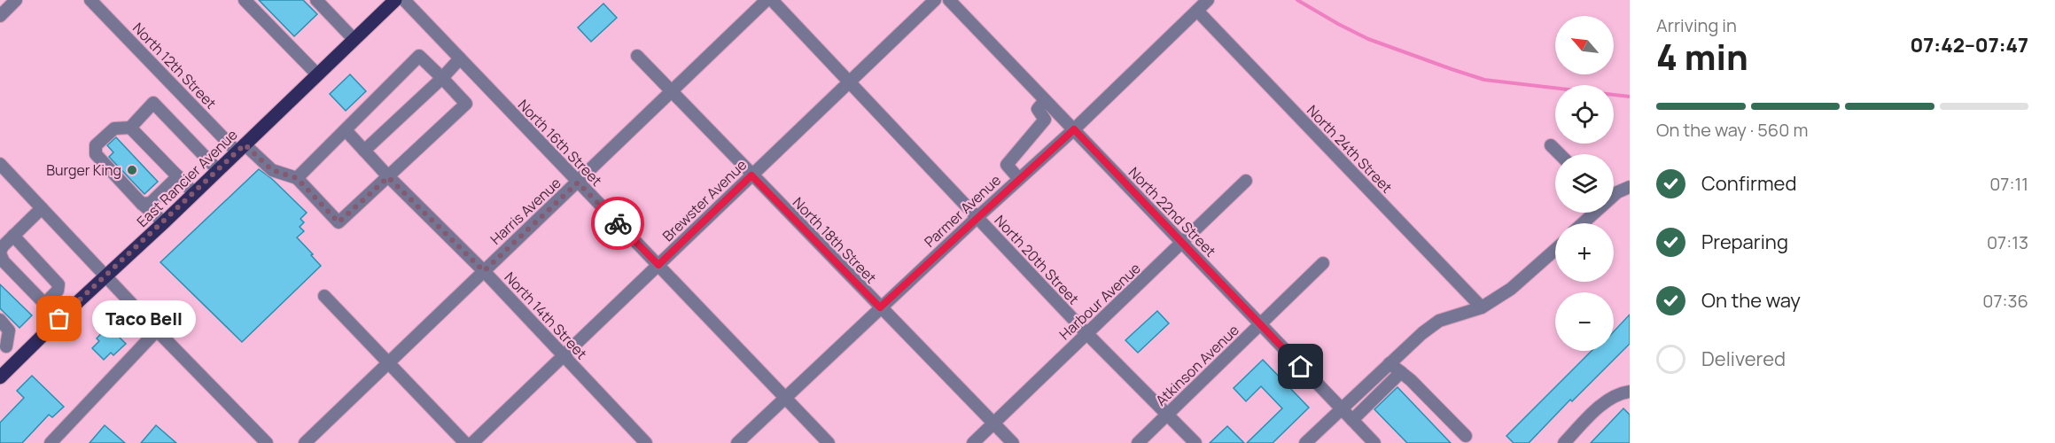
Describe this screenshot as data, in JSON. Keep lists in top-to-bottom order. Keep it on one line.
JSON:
{"streets":{"main road":["East Rancier Avenue"],"street":["North 12th Street","North 16th Street","North 24th Street","Brewster Avenue","Harris Avenue","Parmer Avenue","North 22nd Street","North 18th Street","North 20th Street","Harbour Avenue","North 14th Street","Atkinson Avenue"]},"crossings":[["North 12th Street","East Rancier Avenue"],["North 16th Street","Brewster Avenue"],["North 16th Street","Harris Avenue"],["North 16th Street","Parmer Avenue"],["North 24th Street","Parmer Avenue"],["Brewster Avenue","North 18th Street"],["Brewster Avenue","North 20th Street"],["Brewster Avenue","North 14th Street"],["Harris Avenue","North 18th Street"],["Harris Avenue","North 14th Street"],["Parmer Avenue","North 22nd Street"],["Parmer Avenue","North 18th Street"],["Parmer Avenue","North 20th Street"],["North 22nd Street","Harbour Avenue"],["North 22nd Street","Atkinson Avenue"],["North 18th Street","Harbour Avenue"],["North 20th Street","Harbour Avenue"],["North 20th Street","Atkinson Avenue"]],"places":["Burger King","Taco Bell"],"north":"top left","page":{"heading":["4 min","Arriving in","07:42–07:47"],"map_buttons":["+","−"],"bar":"On the way · 560 m","list":[["Confirmed","07:11"],["Preparing","07:13"],["On the way","07:36"],"Delivered"],"bubble":"Taco Bell"}}
